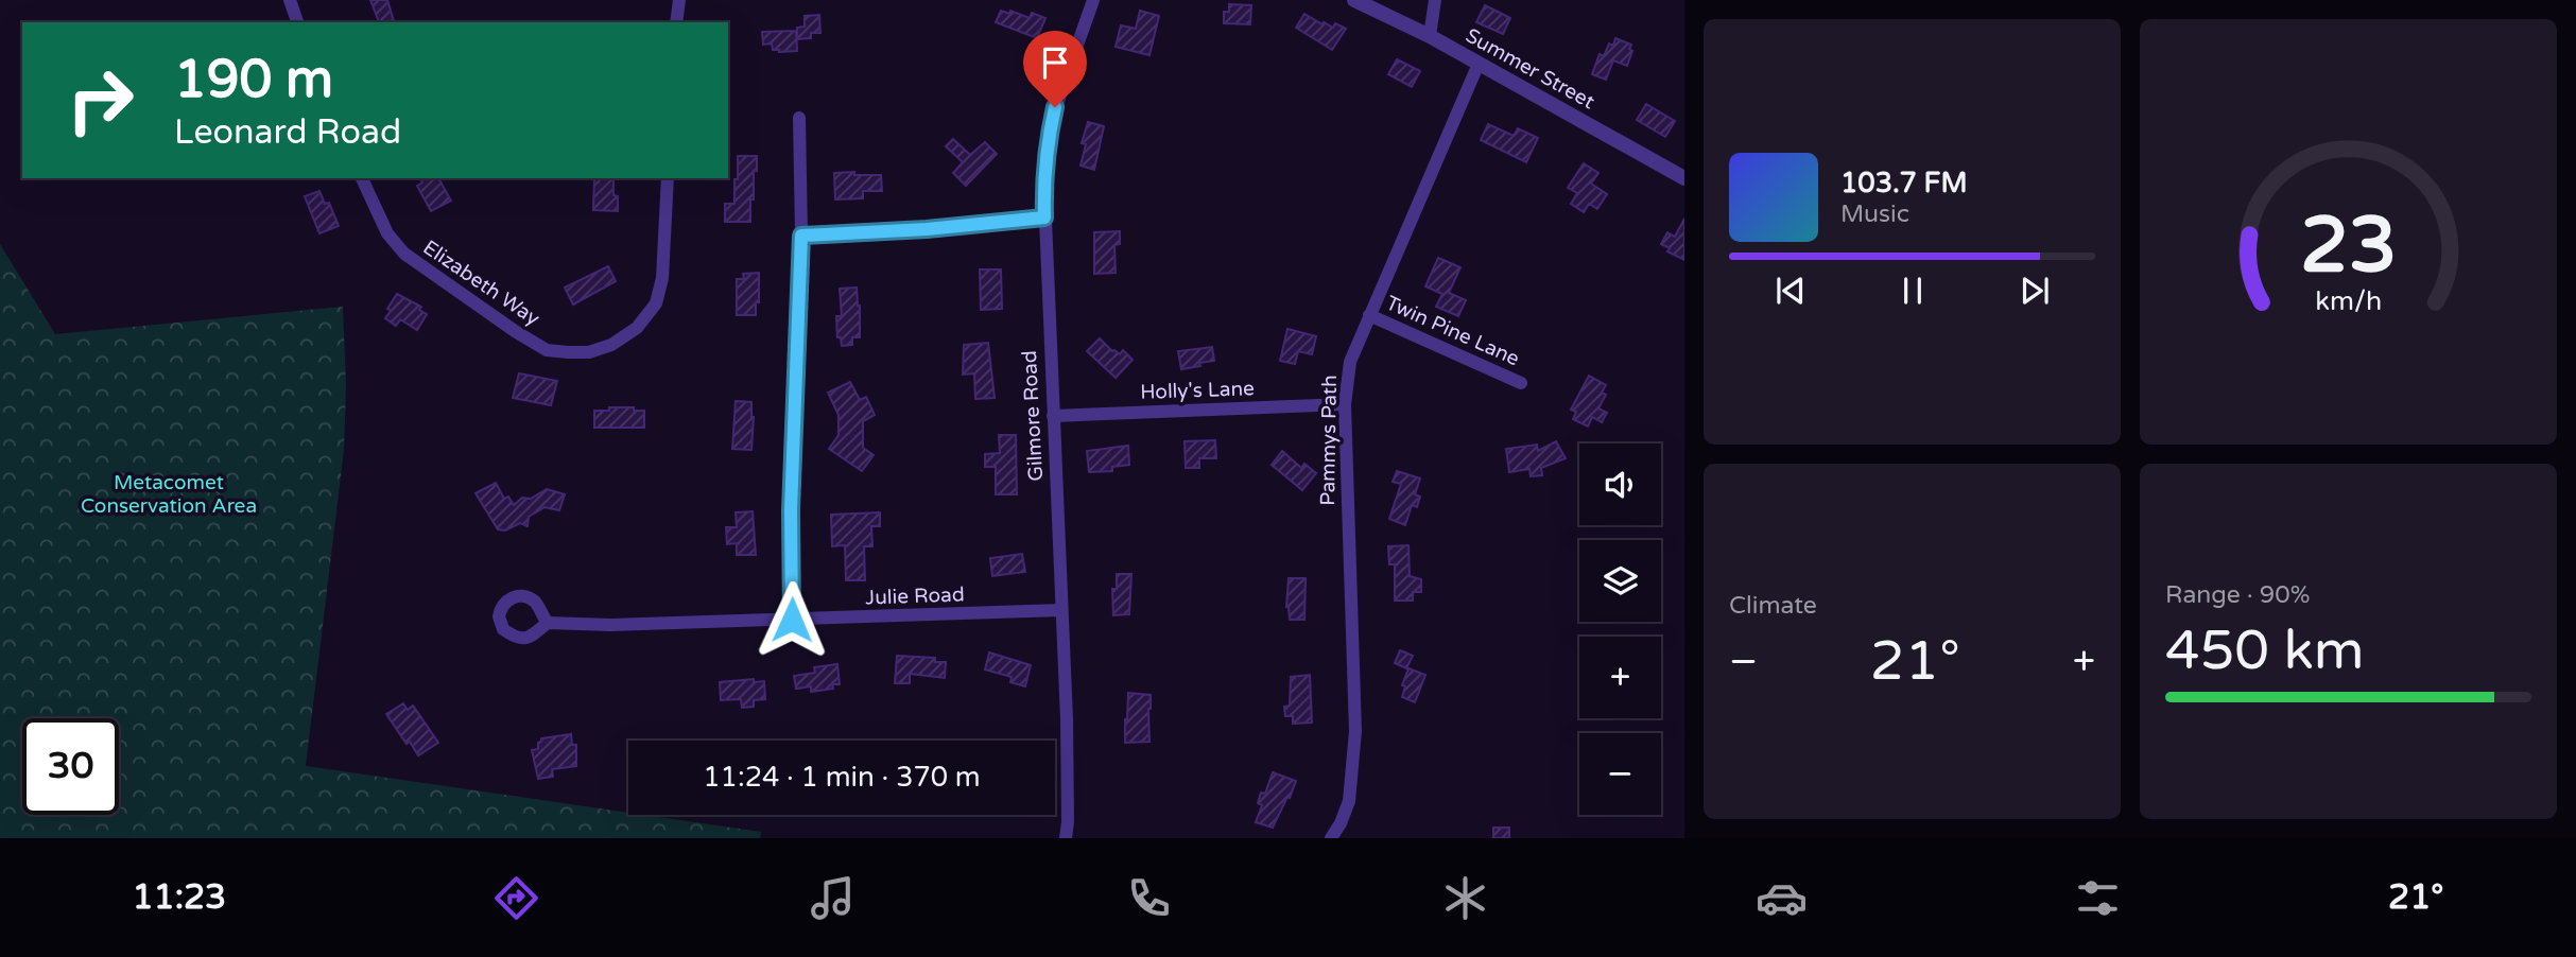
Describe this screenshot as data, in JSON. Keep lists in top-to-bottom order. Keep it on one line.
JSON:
{"streets":{"street":["Summer Street","Elizabeth Way","Twin Pine Lane","Holly's Lane","Gilmore Road","Pammys Path","Julie Road"]},"crossings":[["Summer Street","Pammys Path"],["Twin Pine Lane","Pammys Path"],["Holly's Lane","Gilmore Road"],["Holly's Lane","Pammys Path"],["Gilmore Road","Julie Road"]],"parks":["Metacomet Conservation Area"],"page":{"turn":["190 m","Leonard Road"],"song":["103.7 FM","Music"],"map_buttons":["+","−"],"tile":["Climate",["Range · 90%","450 km"]],"heat":["−","21°","+"],"limit":"30","trip":"11:24 · 1 min · 370 m","tabs":["11:23","21°"],"gauge":["23","km/h"]}}
